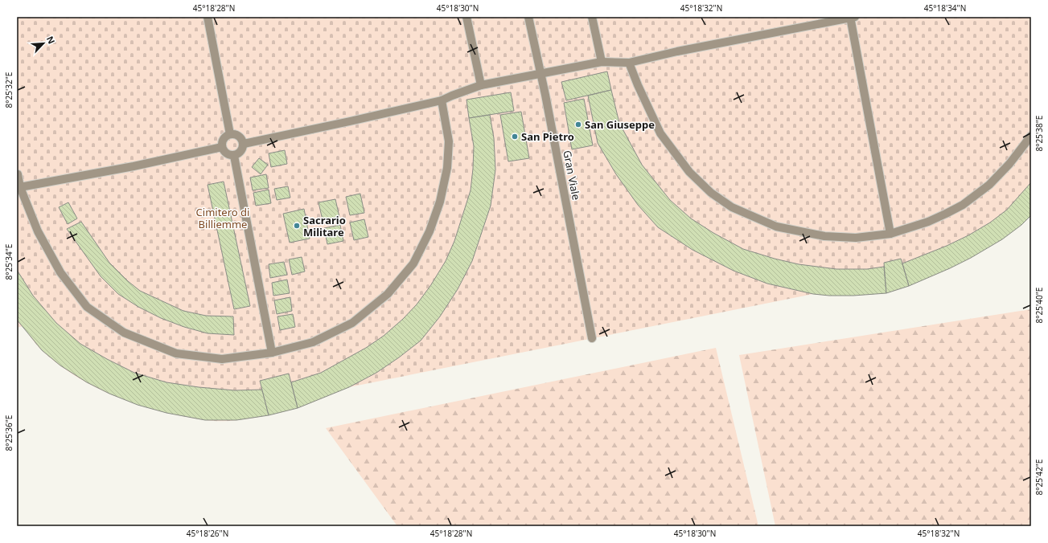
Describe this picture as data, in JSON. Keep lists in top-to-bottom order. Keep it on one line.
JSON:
{"streets":{"lane":["Gran Viale"]},"parks":["Cimitero di Billiemme"],"places":["San Giuseppe","San Pietro","Sacrario Militare"],"north":"top right","coordinates":["45°18'28\"N","45°18'30\"N","45°18'32\"N","45°18'34\"N","8°25'32\"E","8°25'38\"E","8°25'34\"E","8°25'40\"E","8°25'36\"E","8°25'42\"E","45°18'26\"N"]}
